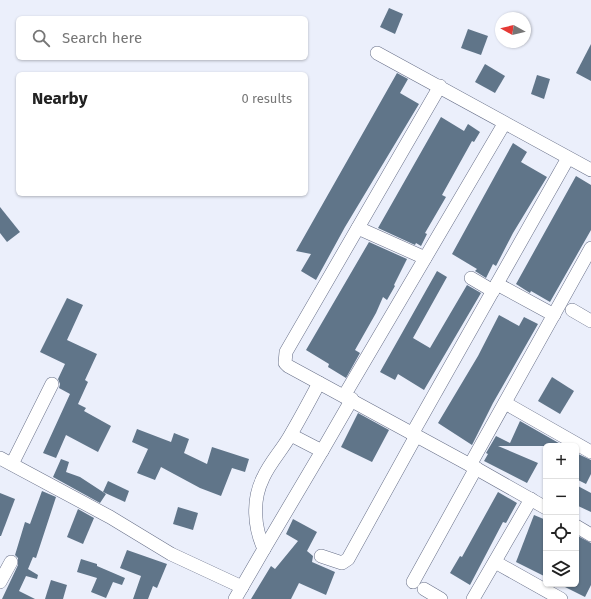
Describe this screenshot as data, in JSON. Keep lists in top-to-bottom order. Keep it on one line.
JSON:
{"north":"left","page":{"search":"Search here","heading":["Nearby","0 results"],"map_buttons":["+","−"]}}
